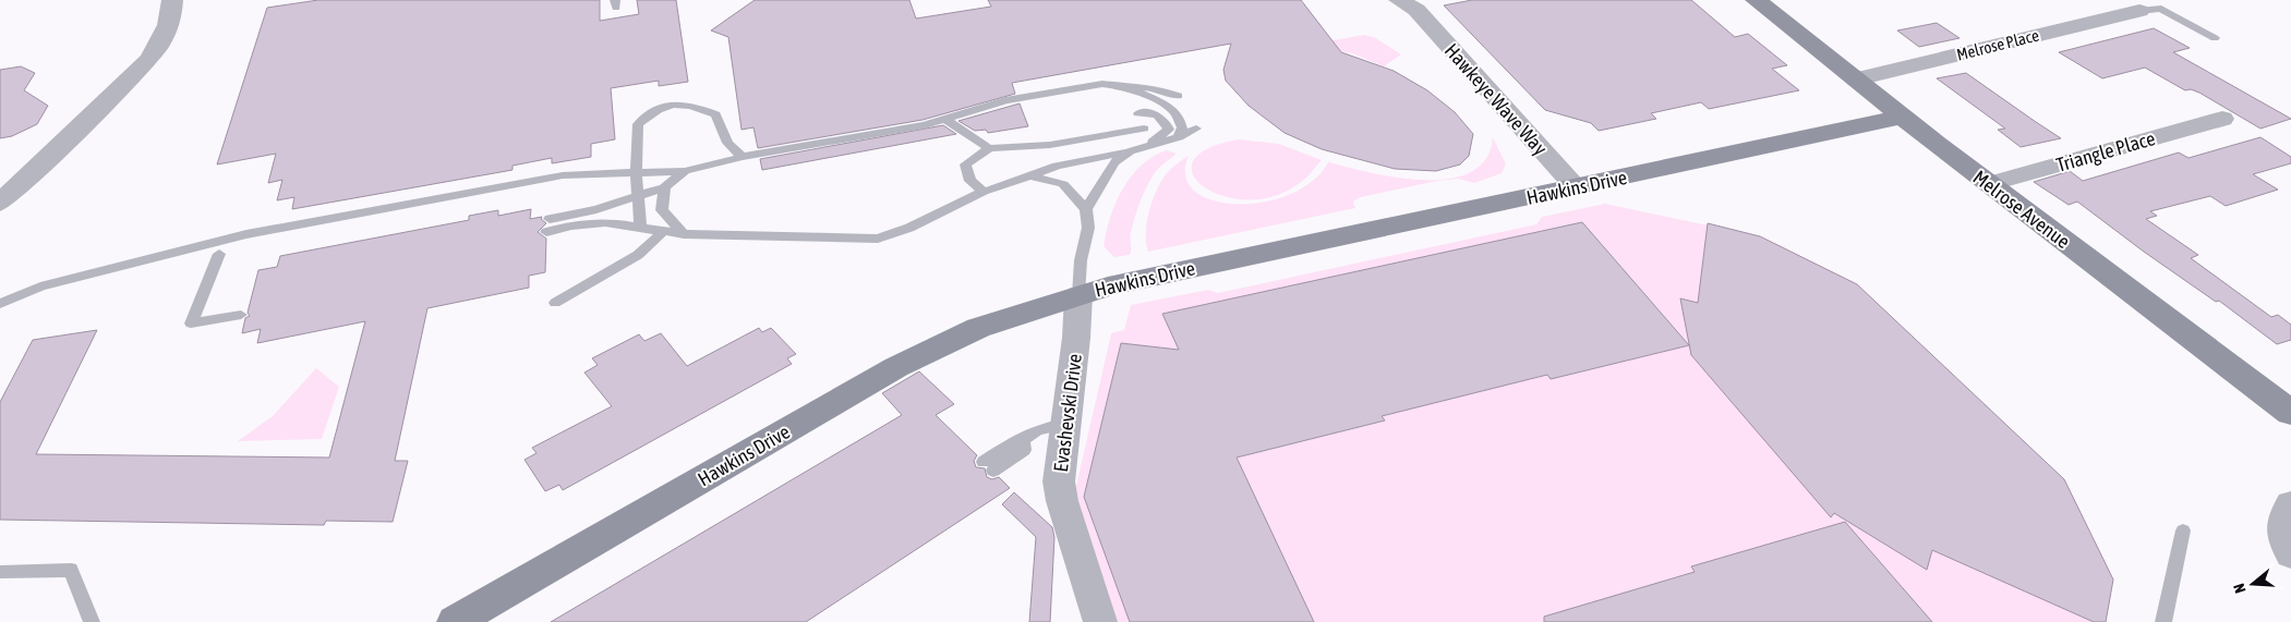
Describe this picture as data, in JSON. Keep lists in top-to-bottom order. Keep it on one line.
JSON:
{"streets":{"street":["Melrose Place","Hawkeye Wave Way","Triangle Place","Hawkins Drive","Melrose Avenue","Evashevski Drive"]},"crossings":[["Melrose Place","Melrose Avenue"],["Hawkeye Wave Way","Hawkins Drive"],["Triangle Place","Melrose Avenue"],["Hawkins Drive","Melrose Avenue"],["Hawkins Drive","Evashevski Drive"]],"north":"left"}
